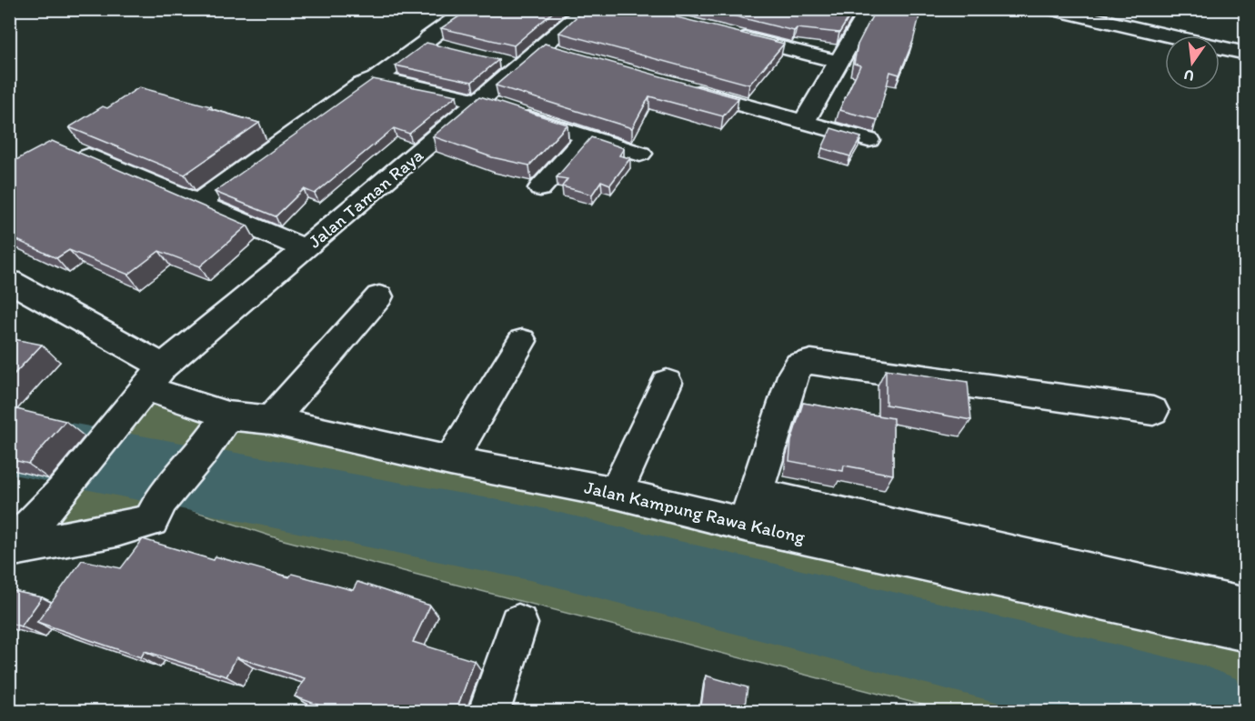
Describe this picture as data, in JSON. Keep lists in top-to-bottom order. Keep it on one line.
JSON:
{"streets":{"street":["Jalan Taman Raya","Jalan Kampung Rawa Kalong"]},"crossings":[["Jalan Taman Raya","Jalan Kampung Rawa Kalong"]],"north":"bottom"}
